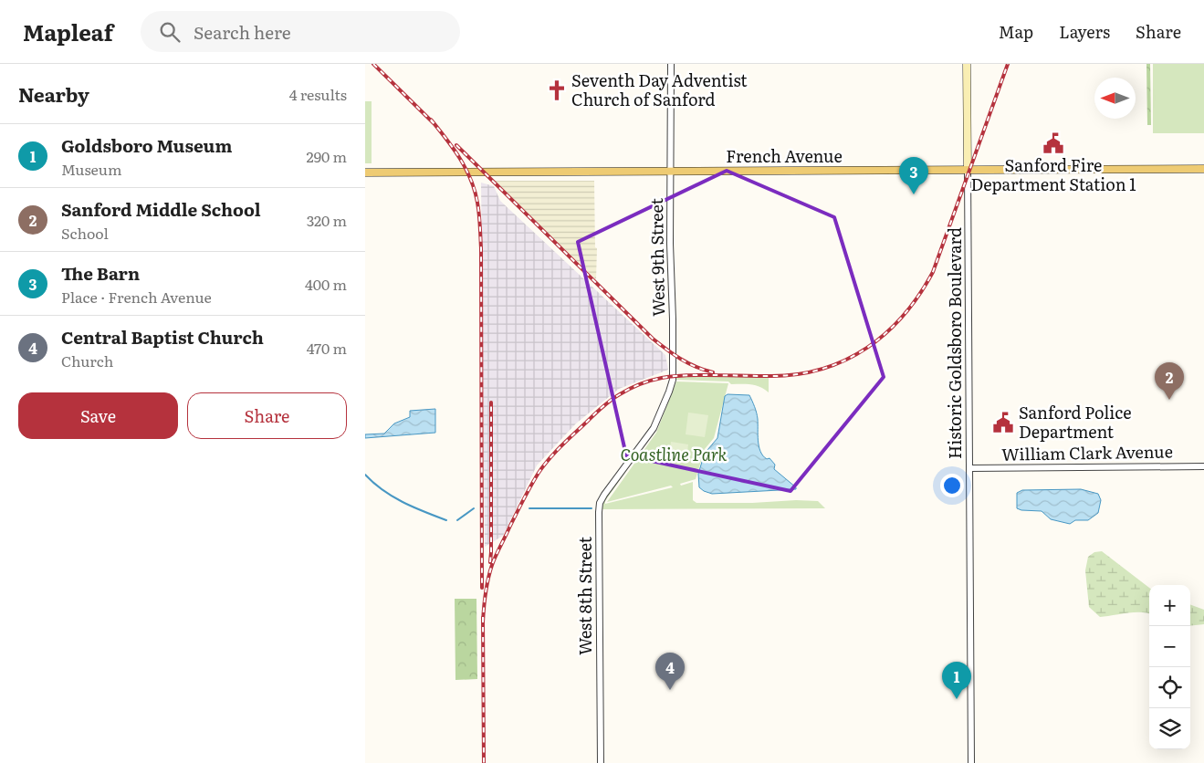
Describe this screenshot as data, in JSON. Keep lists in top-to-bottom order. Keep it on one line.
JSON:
{"streets":{"main road":["French Avenue"],"street":["West 9th Street","Historic Goldsboro Boulevard","William Clark Avenue","West 8th Street"]},"crossings":[["French Avenue","West 9th Street"],["French Avenue","Historic Goldsboro Boulevard"],["West 9th Street","West 8th Street"],["Historic Goldsboro Boulevard","William Clark Avenue"]],"parks":["Coastline Park"],"places":{"church":["Seventh Day Adventist Church of Sanford"],"public building":["Sanford Fire Department Station 1","Sanford Police Department"]},"north":"left","page":{"header":"Mapleaf","search":"Search here","nav":["Map","Layers","Share"],"heading":["Nearby","4 results"],"list":[{"mark":"1","name":"Goldsboro Museum","note":"Museum","value":"290 m"},{"mark":"2","name":"Sanford Middle School","note":"School","value":"320 m"},{"mark":"3","name":"The Barn","note":"Place · French Avenue","value":"400 m"},{"mark":"4","name":"Central Baptist Church","note":"Church","value":"470 m"}],"pins":["3","2","4","1"],"buttons":["Save","Share"],"map_buttons":["+","−"]}}
